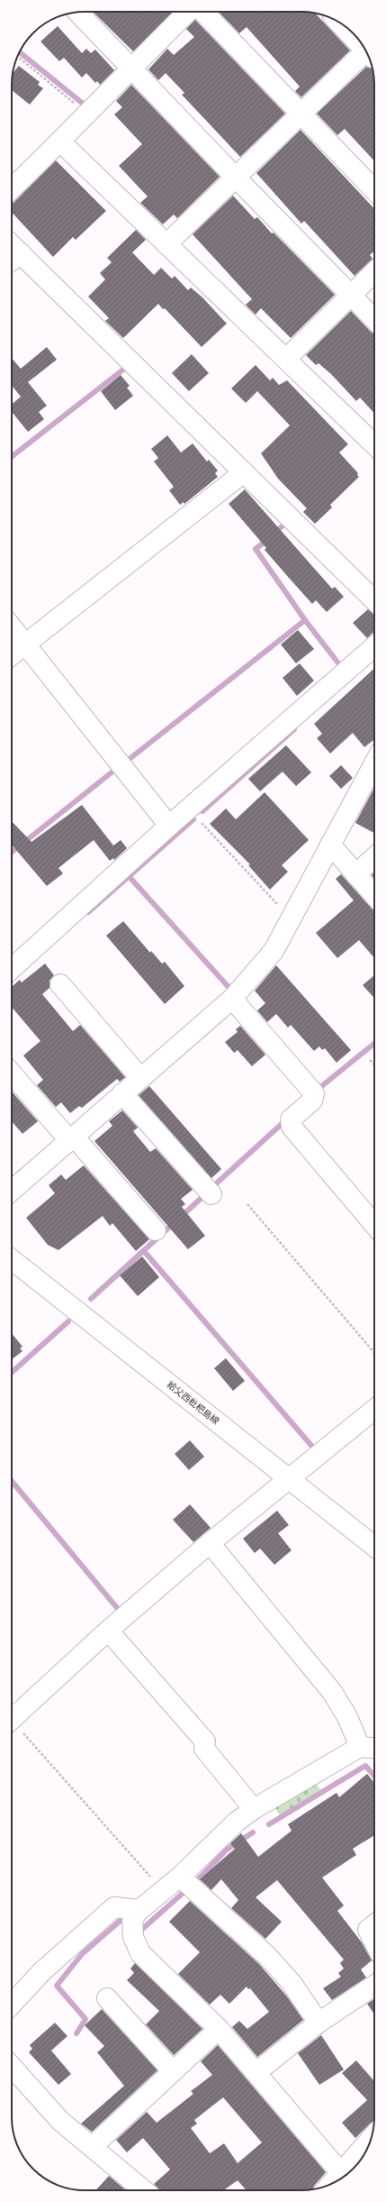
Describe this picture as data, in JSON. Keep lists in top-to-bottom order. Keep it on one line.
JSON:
{"streets":{"street":["給父西枇杷島線"]}}
